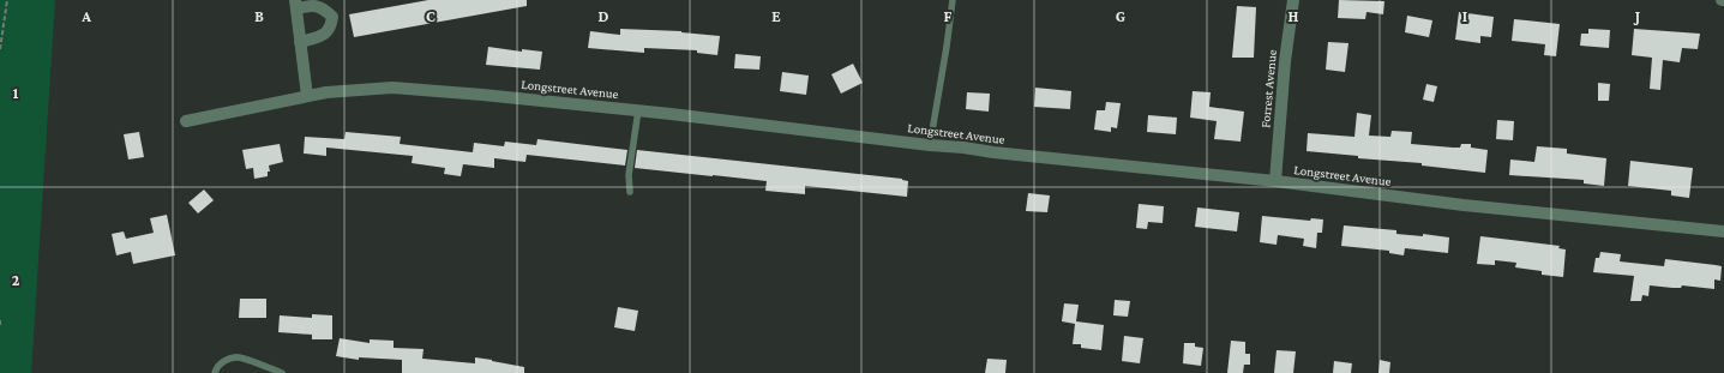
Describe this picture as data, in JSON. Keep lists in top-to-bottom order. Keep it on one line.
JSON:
{"streets":{"street":["Longstreet Avenue","Forrest Avenue"]},"crossings":[["Longstreet Avenue","Forrest Avenue"]],"grid":{"columns":["A","B","C","D","E","F","G","H","I","J"],"rows":["1","2"]}}
